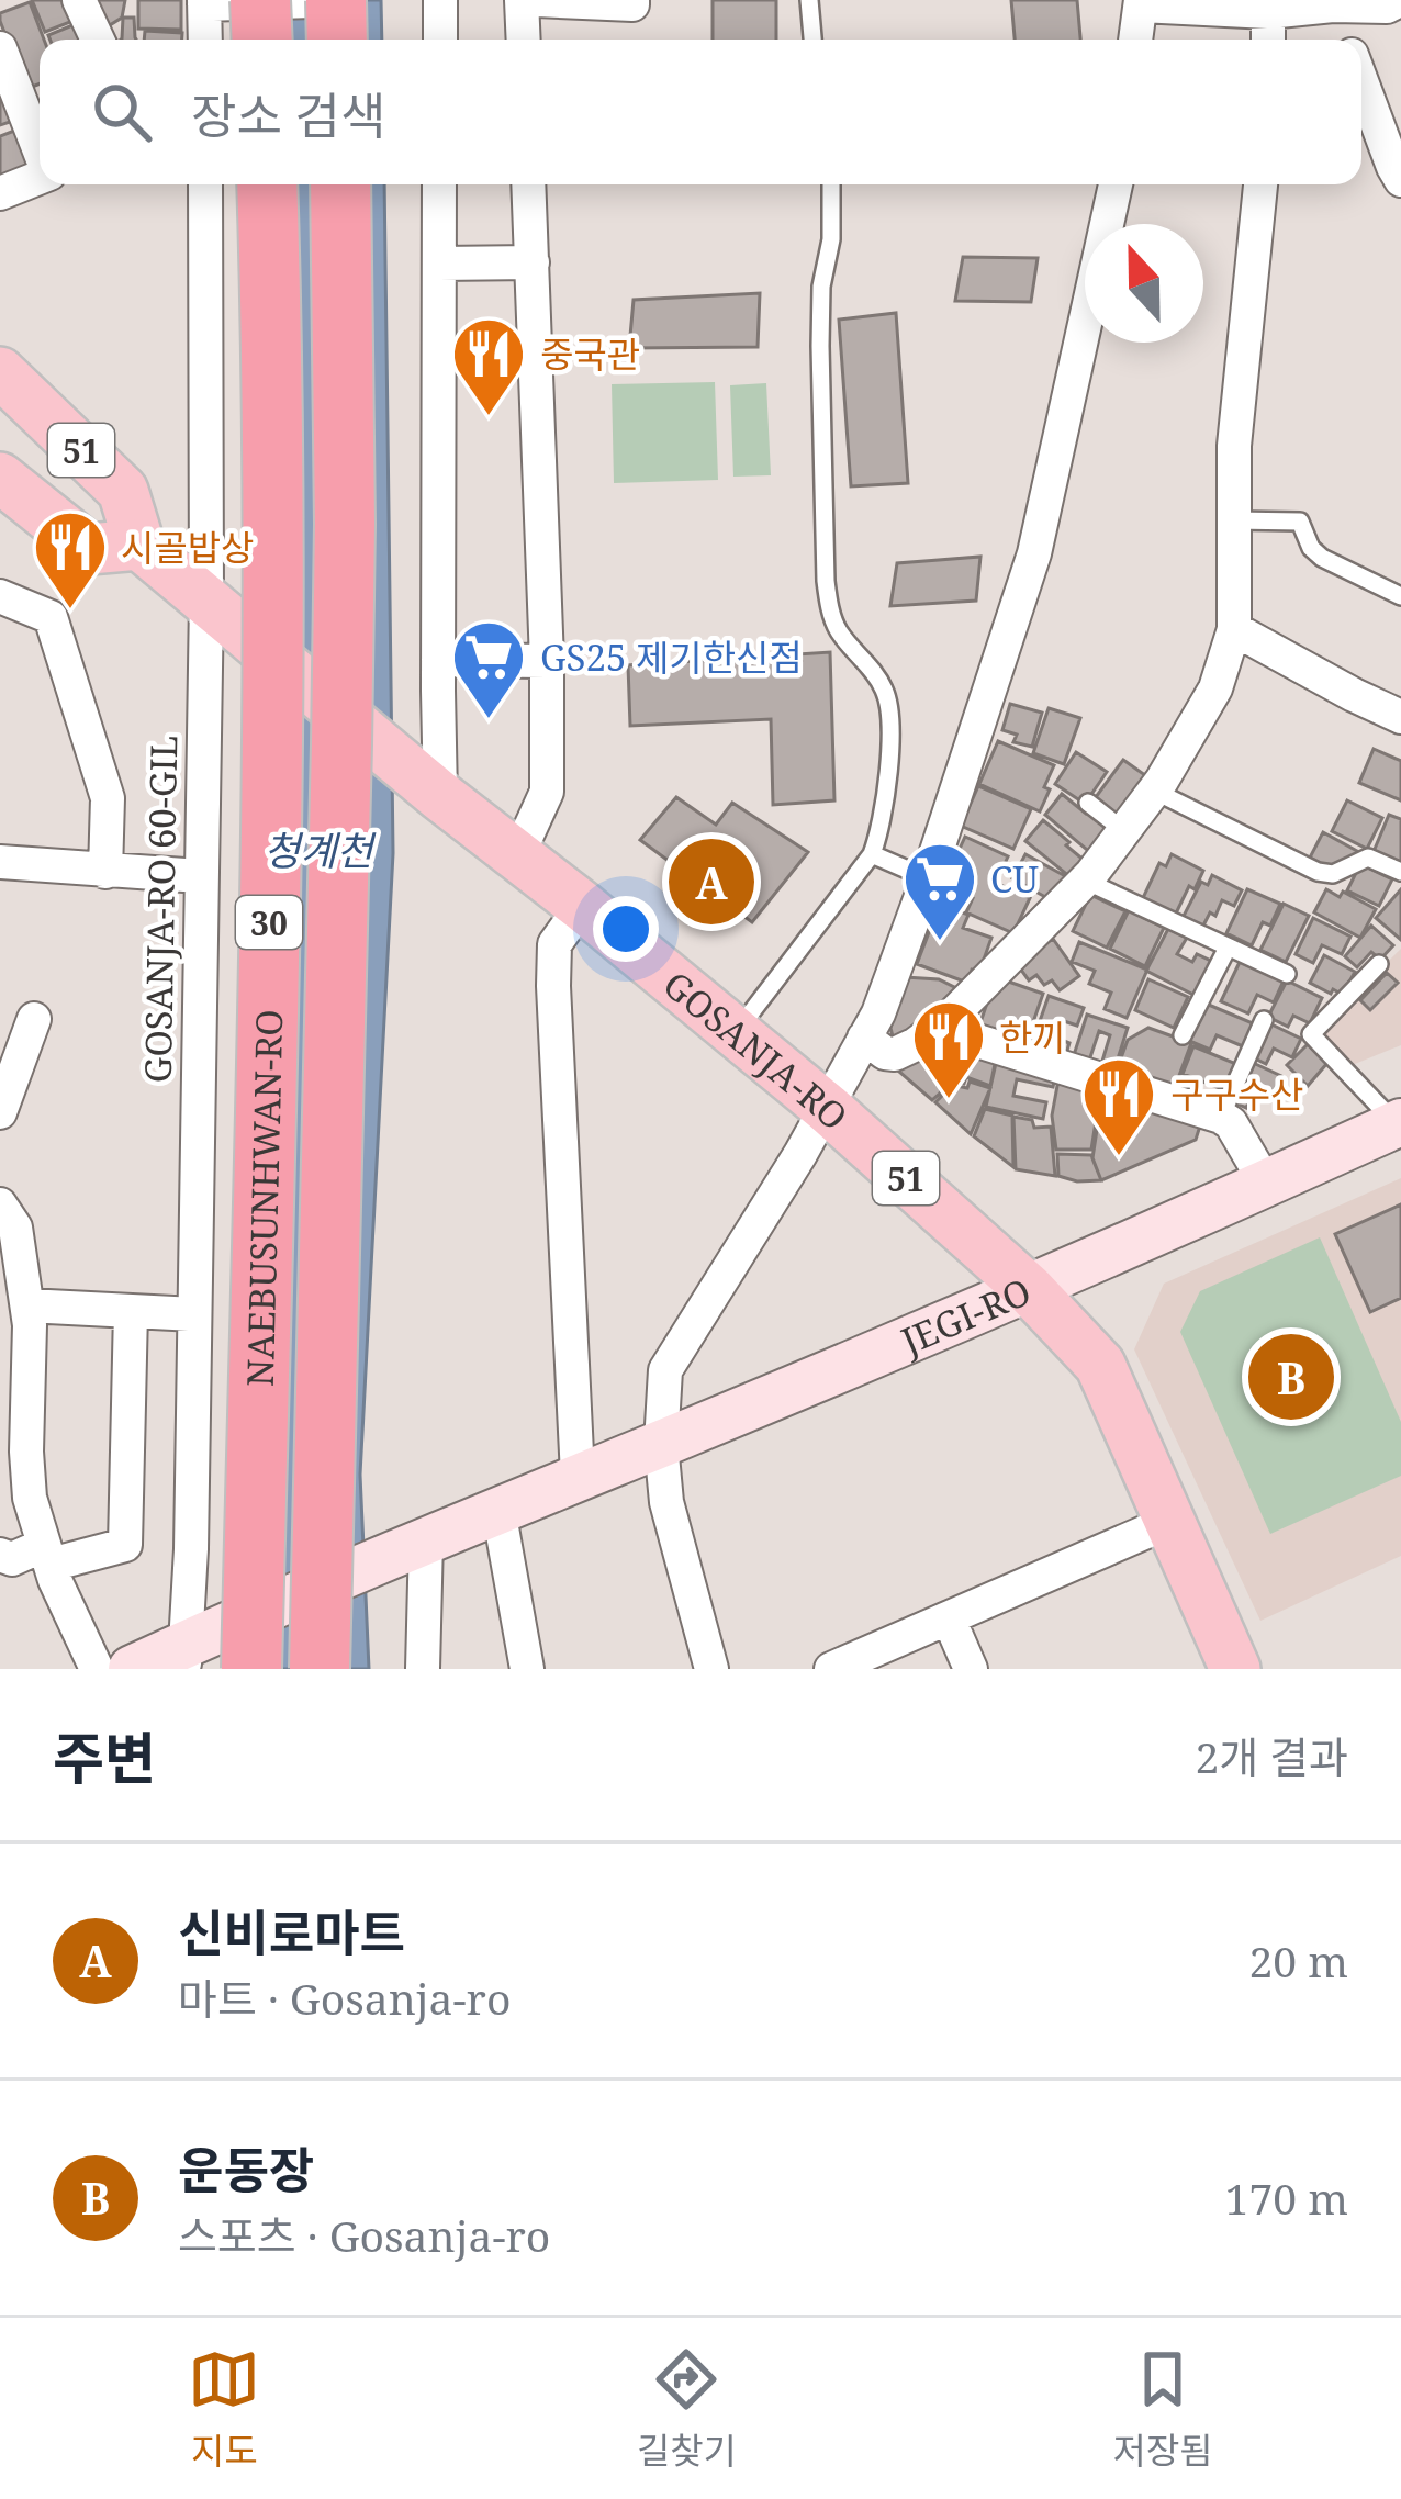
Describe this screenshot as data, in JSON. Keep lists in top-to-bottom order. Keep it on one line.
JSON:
{"streets":{"highway":["30","NAEBUSUNHWAN-RO"],"main road":["51","GOSANJA-RO","JEGI-RO"],"street":["GOSANJA-RO 60-GIL"]},"crossings":[["51","GOSANJA-RO"],["GOSANJA-RO 60-GIL","GOSANJA-RO"],["GOSANJA-RO 60-GIL","NAEBUSUNHWAN-RO"],["GOSANJA-RO 60-GIL","JEGI-RO"],["GOSANJA-RO","JEGI-RO"],["NAEBUSUNHWAN-RO","JEGI-RO"]],"water":["청계천"],"places":{"restaurant":["중국관","시골밥상","한끼","구구수산"],"supermarket":["GS25 제기한신점","CU"]},"north":"top","page":{"search":"장소 검색","pins":["A","B"],"heading":["주변","2개 결과"],"list":[{"mark":"A","name":"신비로마트","note":"마트 · Gosanja-ro","value":"20 m"},{"mark":"B","name":"운동장","note":"스포츠 · Gosanja-ro","value":"170 m"}],"nav":["지도","길찾기","저장됨"]}}
